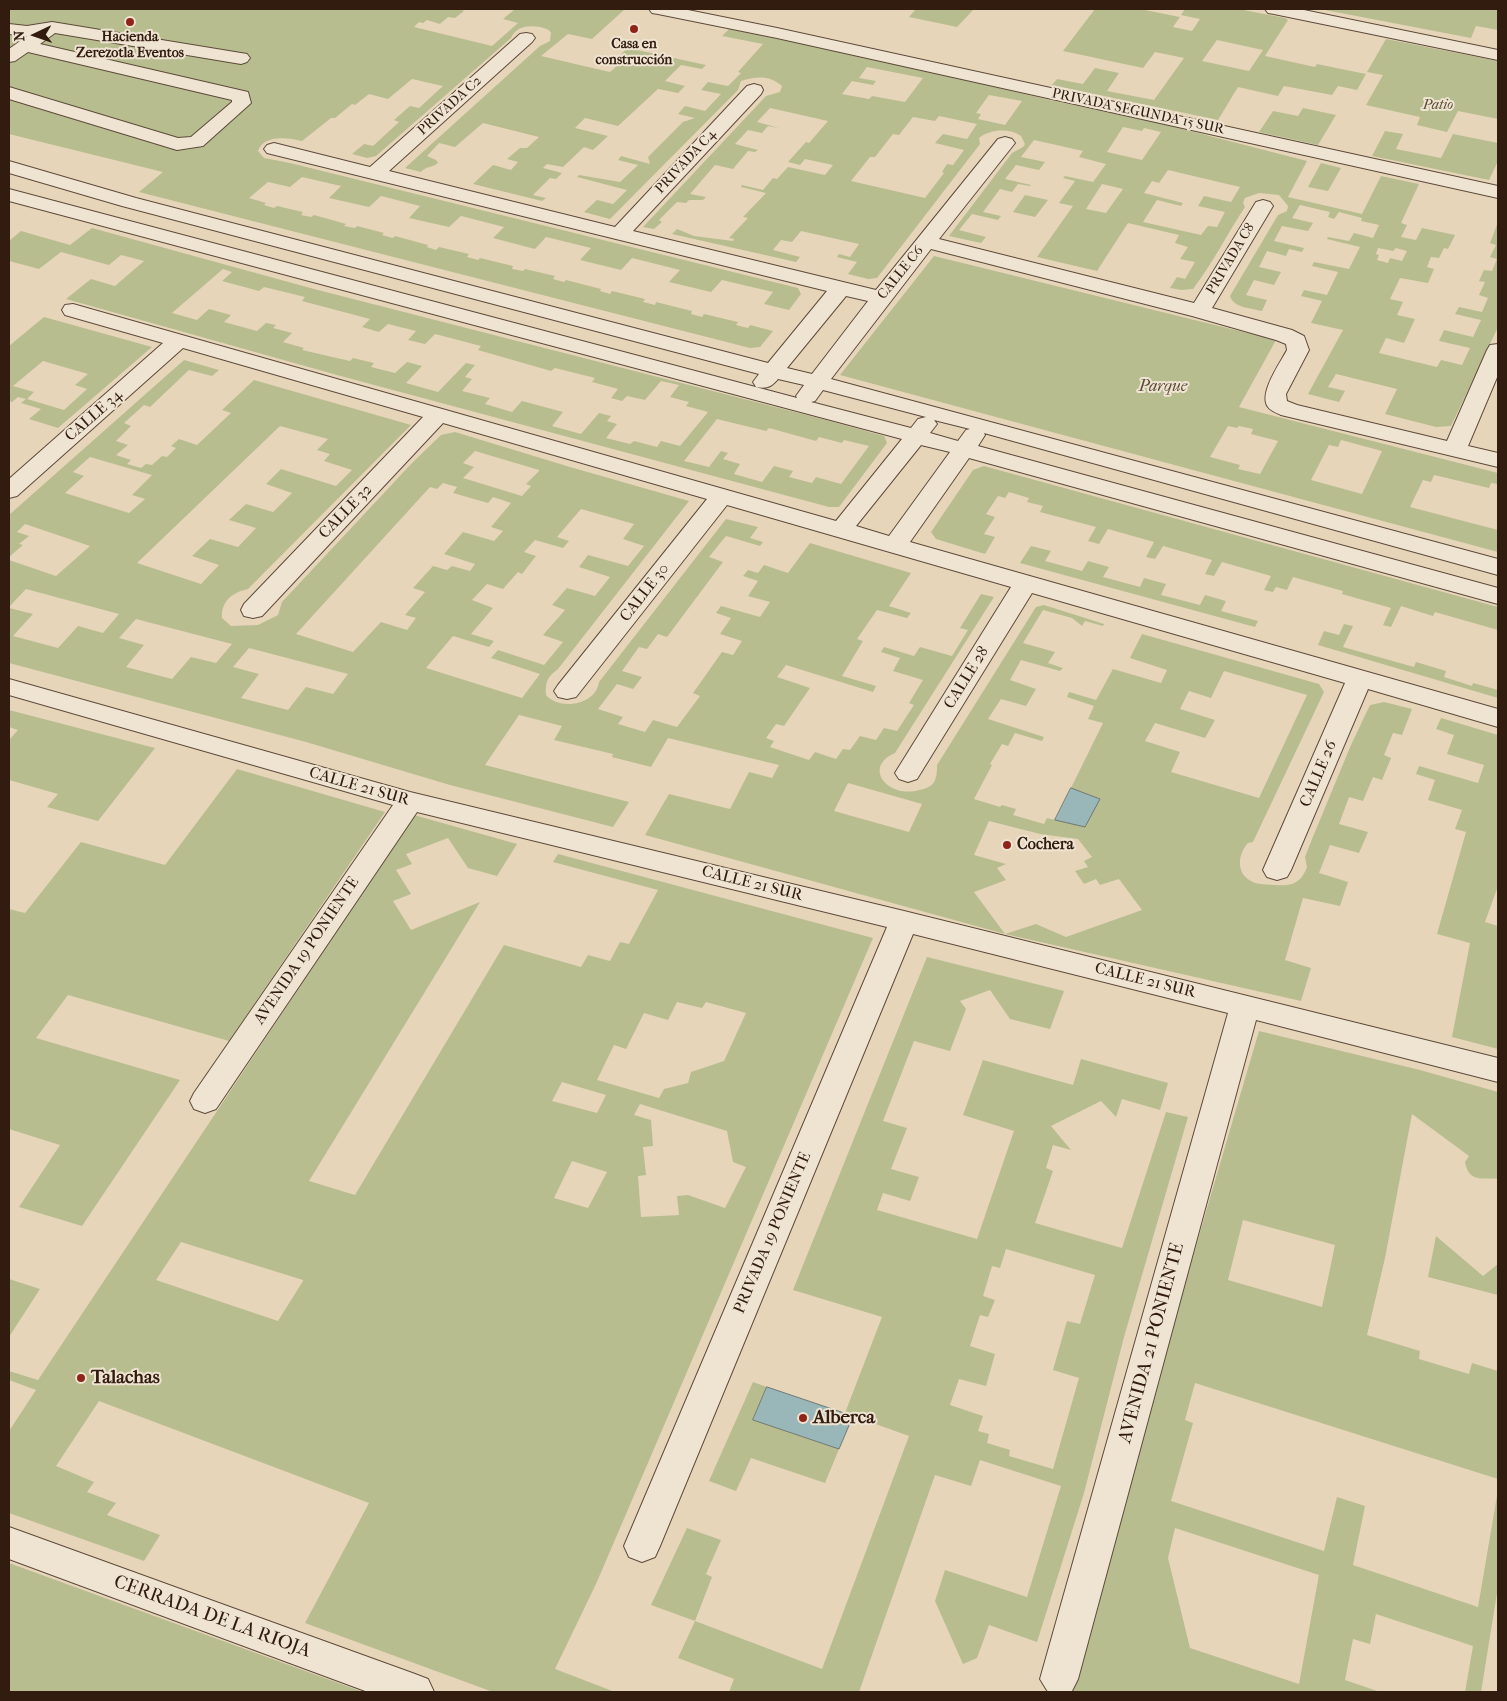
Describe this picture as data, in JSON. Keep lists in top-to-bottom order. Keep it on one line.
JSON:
{"streets":{"street":["PRIVADA C2","PRIVADA SEGUNDA 15 SUR","PRIVADA C4","PRIVADA C8","CALLE C6","CALLE 34","CALLE 32","CALLE 30","CALLE 28","CALLE 26","CALLE 21 SUR","AVENIDA 19 PONIENTE","PRIVADA 19 PONIENTE","AVENIDA 21 PONIENTE","CERRADA DE LA RIOJA"]},"crossings":[["CALLE 21 SUR","AVENIDA 19 PONIENTE"],["CALLE 21 SUR","PRIVADA 19 PONIENTE"],["CALLE 21 SUR","AVENIDA 21 PONIENTE"]],"parks":["Patio","Parque"],"places":["Hacienda Zerezotla Eventos","Casa en construcción","Cochera","Talachas","Alberca"],"north":"left"}
